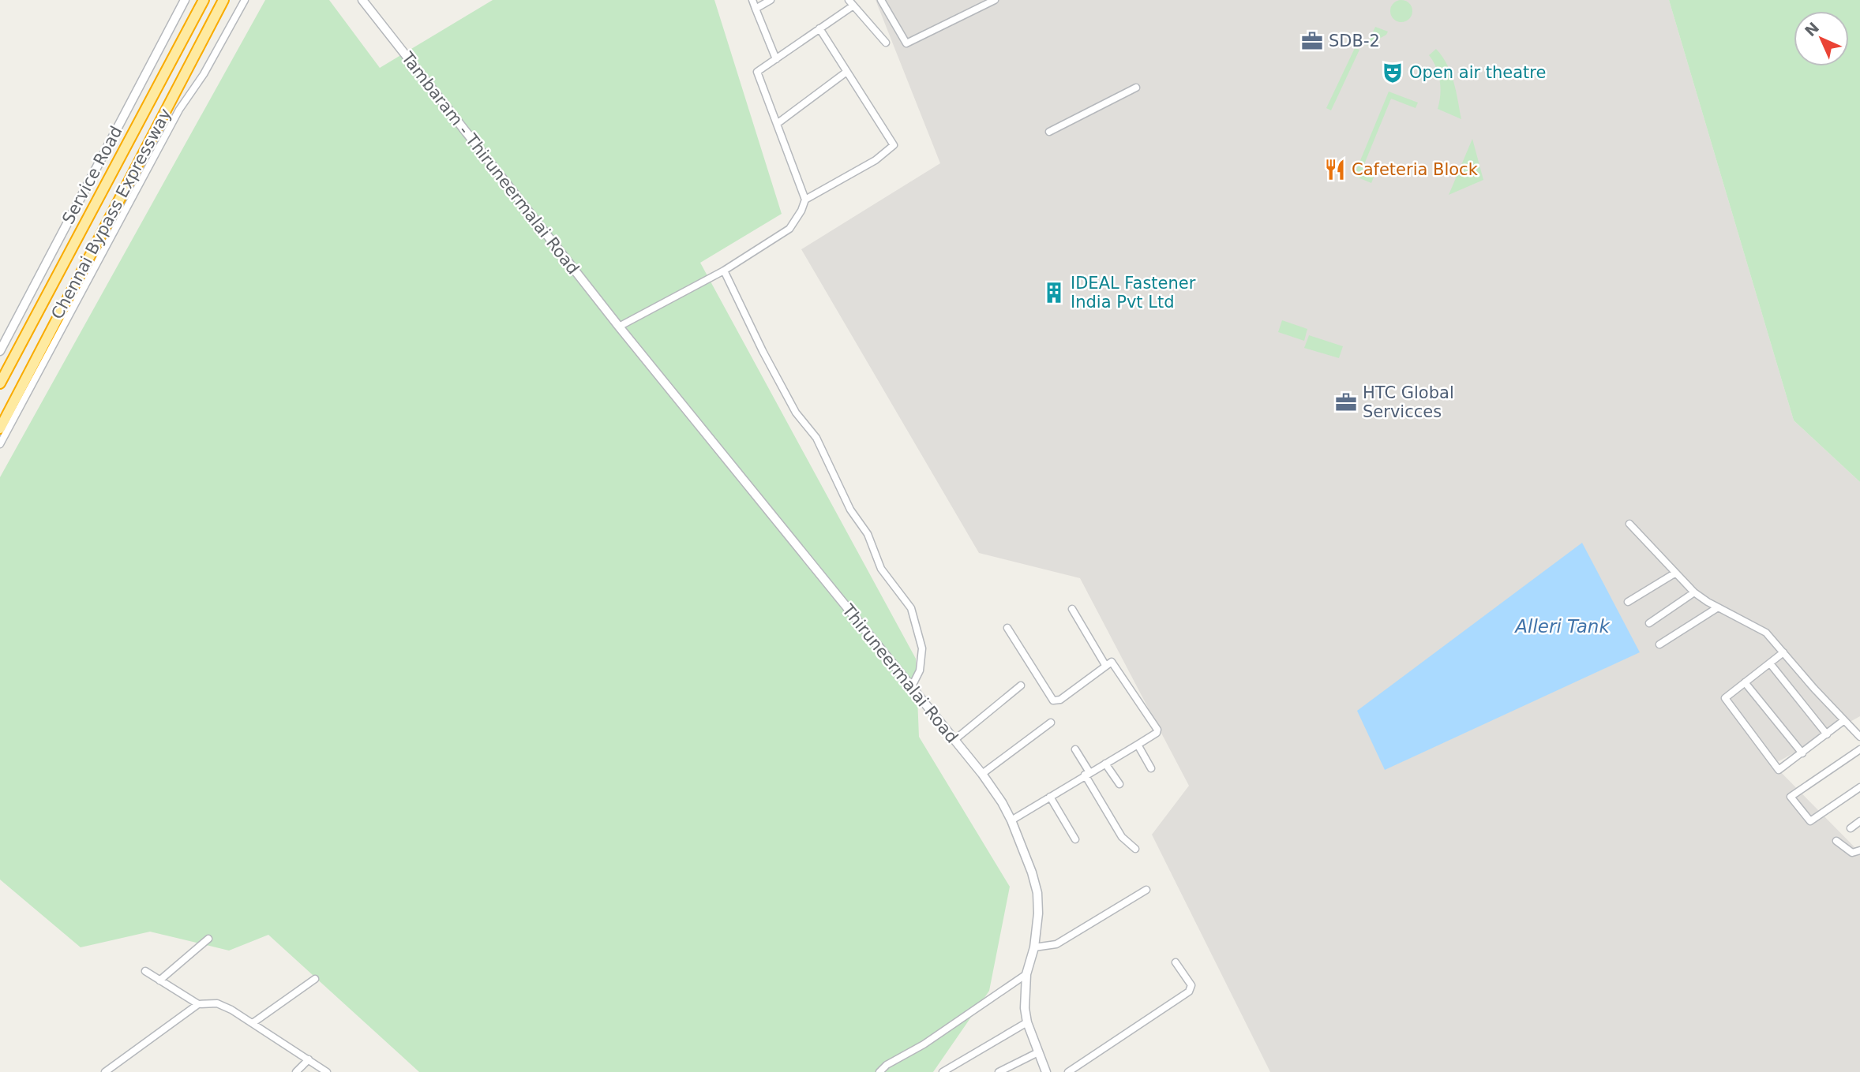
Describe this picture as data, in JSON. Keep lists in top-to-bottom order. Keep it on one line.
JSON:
{"streets":{"highway":["Chennai Bypass Expressway"],"street":["Tambaram - Thiruneermalai Road","Service Road","Thiruneermalai Road"]},"crossings":[["Tambaram - Thiruneermalai Road","Thiruneermalai Road"]],"water":["Alleri Tank"],"places":{"office":["SDB-2","HTC Global Servicces"],"theatre":["Open air theatre"],"restaurant":["Cafeteria Block"],"building":["IDEAL Fastener India Pvt Ltd"]},"north":"top left"}
